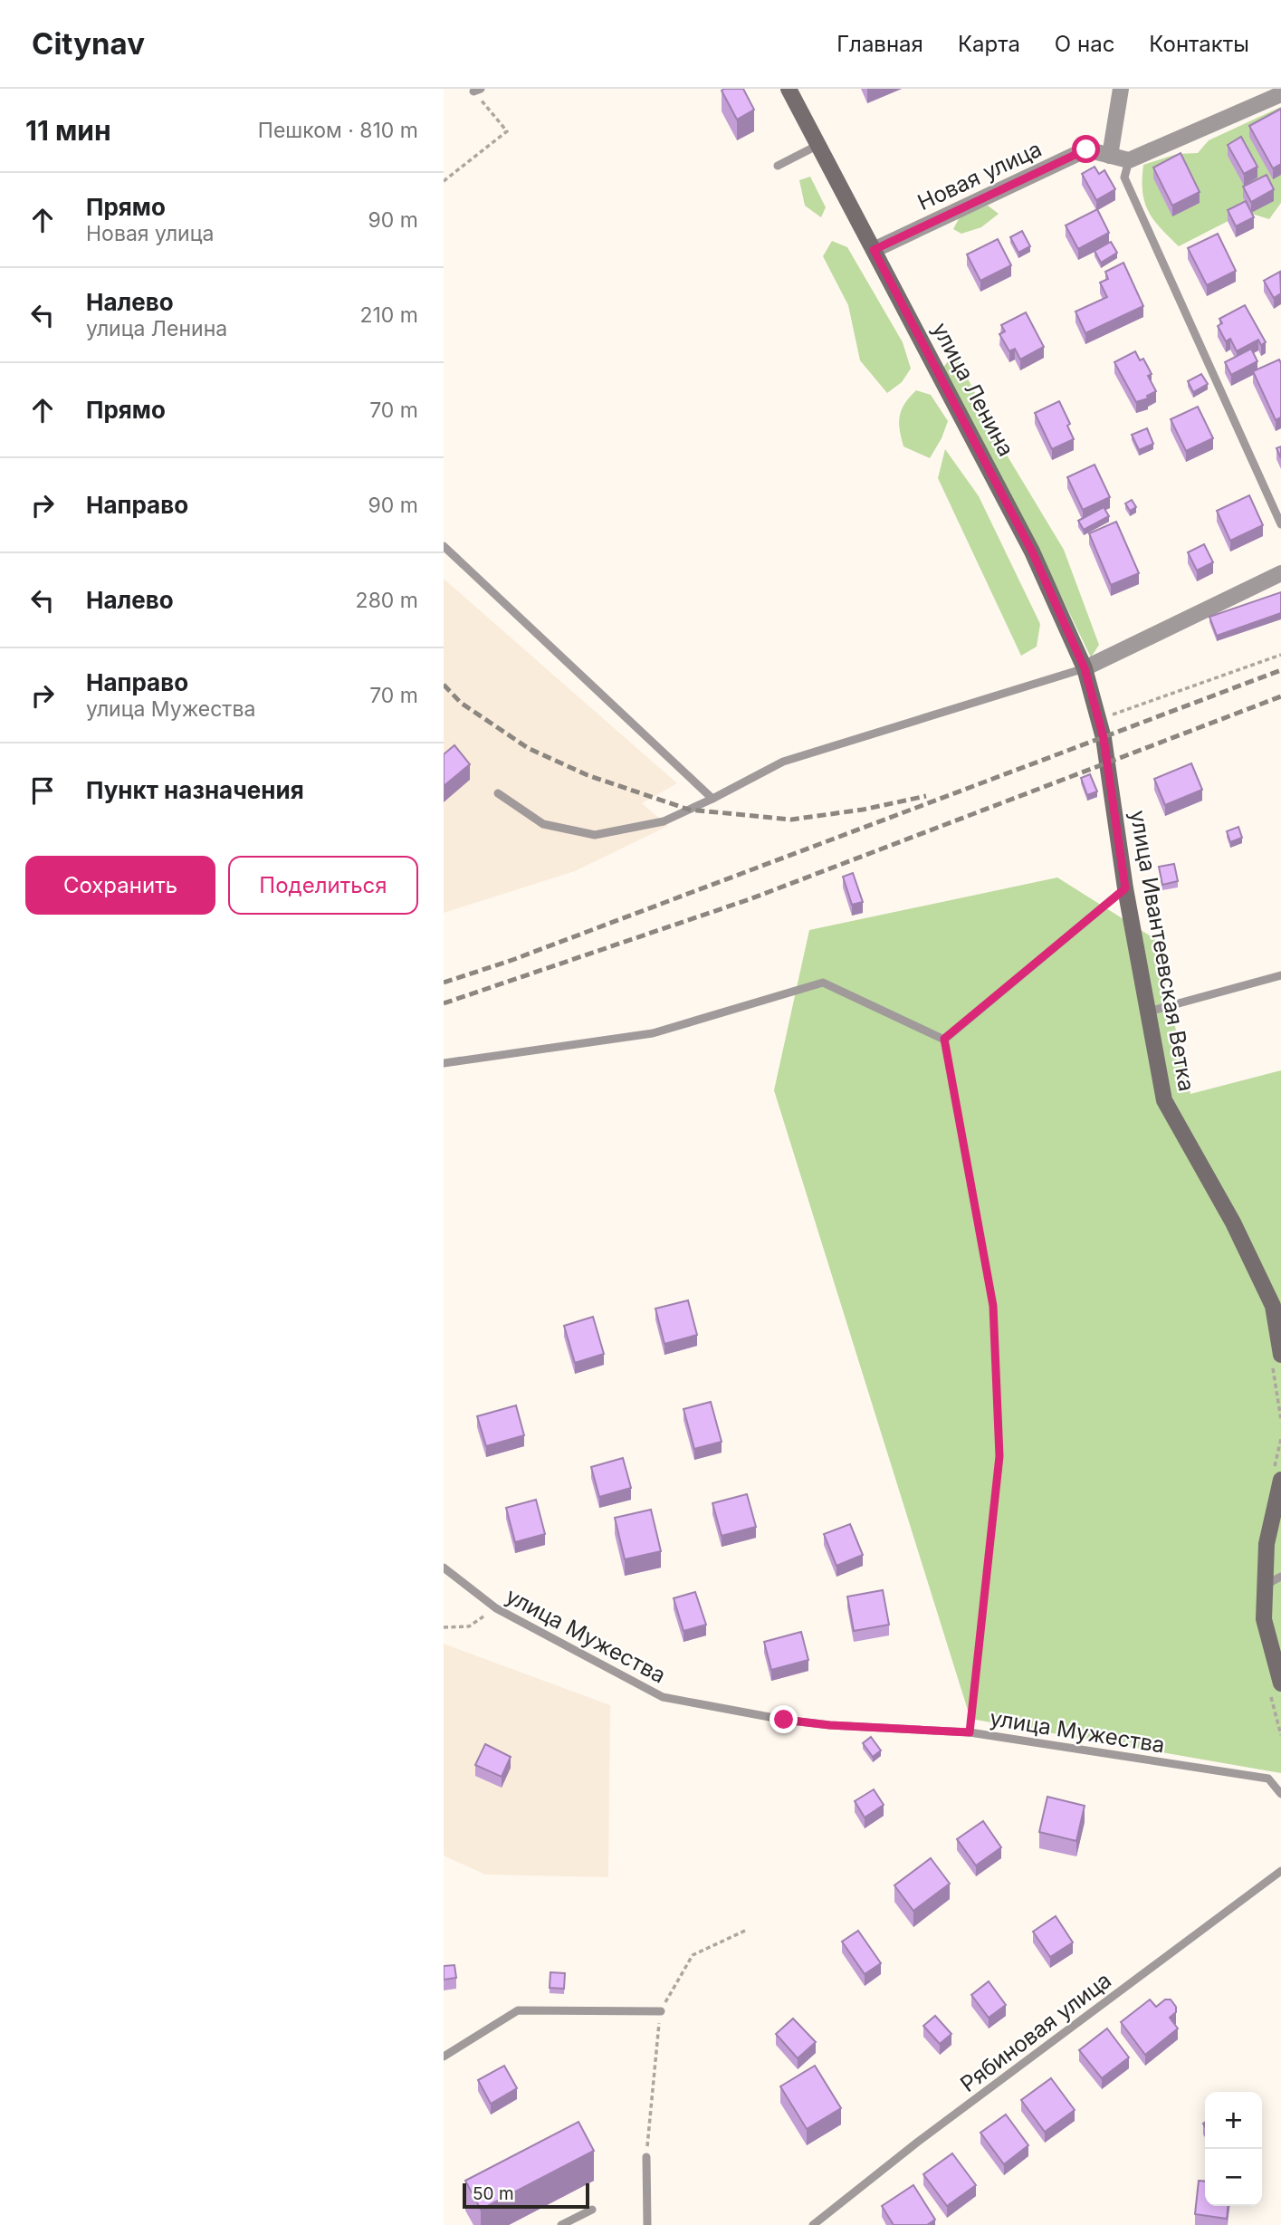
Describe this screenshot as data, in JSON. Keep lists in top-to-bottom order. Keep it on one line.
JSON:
{"streets":{"main road":["улица Ленина","улица Ивантеевская Ветка"],"street":["Новая улица"],"lane":["улица Мужества","Рябиновая улица"]},"crossings":[["Новая улица","улица Ленина"],["улица Ленина","улица Ивантеевская Ветка"]],"scale_bar":"50 m","page":{"header":"Citynav","nav":["Главная","Карта","О нас","Контакты"],"heading":["11 мин","Пешком · 810 m"],"list":[["Прямо","Новая улица","90 m"],["Налево","улица Ленина","210 m"],["Прямо","70 m"],["Направо","90 m"],["Налево","280 m"],["Направо","улица Мужества","70 m"],"Пункт назначения"],"buttons":["Сохранить","Поделиться"],"map_buttons":["+","−"],"scale":"50 m"}}
